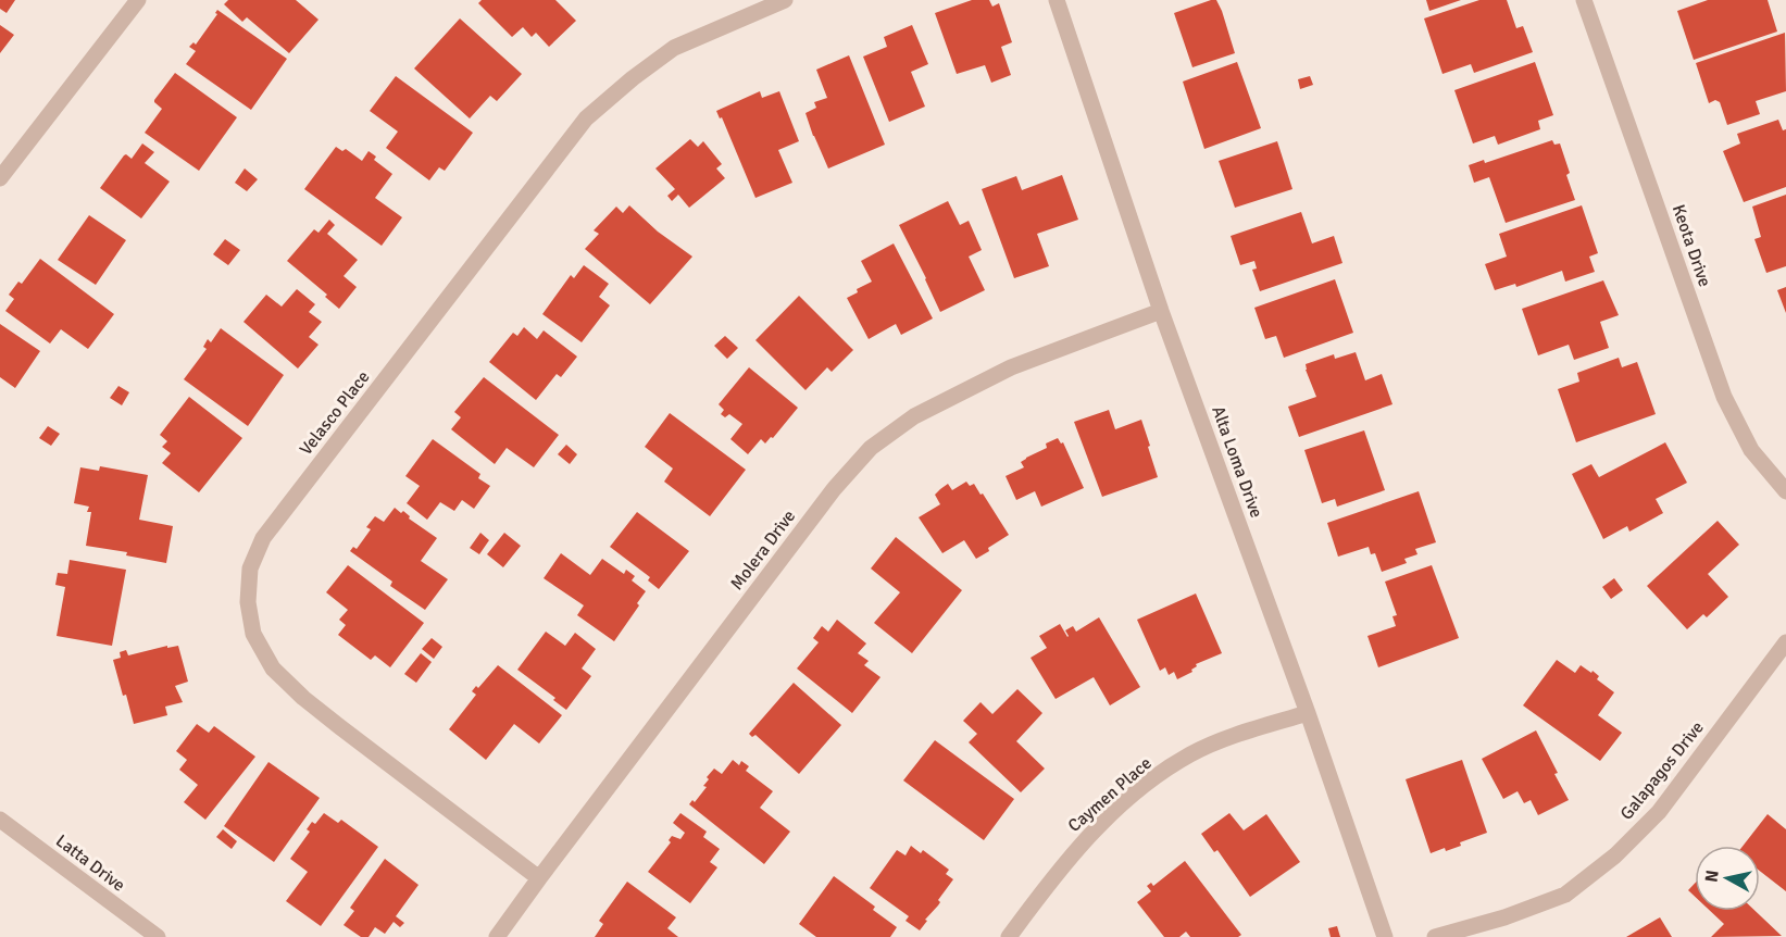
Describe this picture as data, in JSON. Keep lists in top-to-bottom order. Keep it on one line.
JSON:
{"streets":{"street":["Keota Drive","Velasco Place","Alta Loma Drive","Molera Drive","Galapagos Drive","Caymen Place","Latta Drive"]},"crossings":[["Velasco Place","Molera Drive"],["Alta Loma Drive","Molera Drive"],["Alta Loma Drive","Caymen Place"]],"north":"left"}
